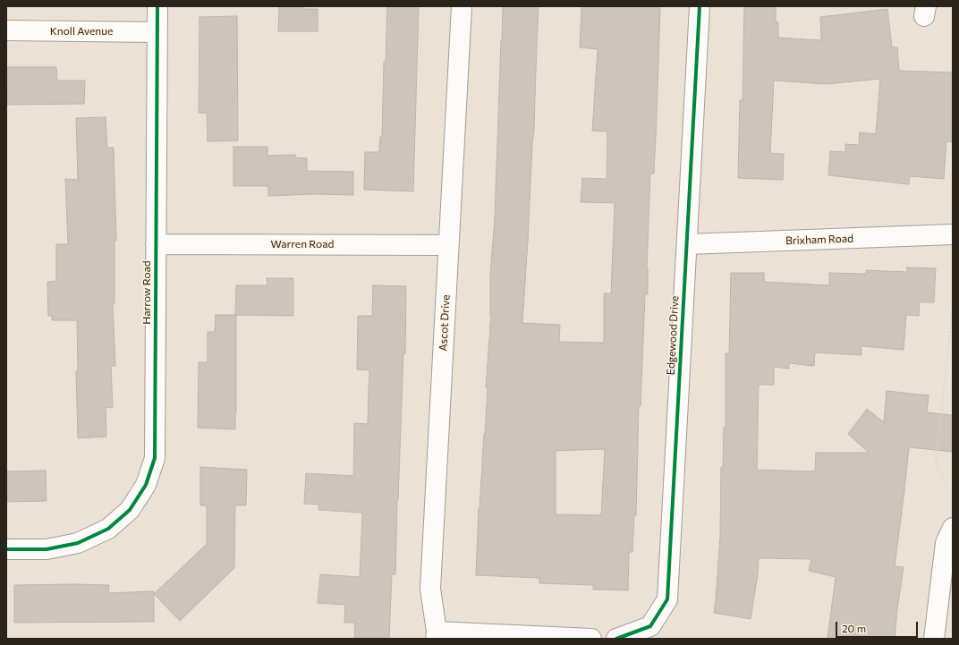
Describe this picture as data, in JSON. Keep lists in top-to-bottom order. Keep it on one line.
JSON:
{"streets":{"street":["Knoll Avenue","Brixham Road","Warren Road","Harrow Road","Ascot Drive","Edgewood Drive"]},"crossings":[["Knoll Avenue","Harrow Road"],["Brixham Road","Edgewood Drive"],["Warren Road","Harrow Road"],["Warren Road","Ascot Drive"]],"scale_bar":"20 m"}
